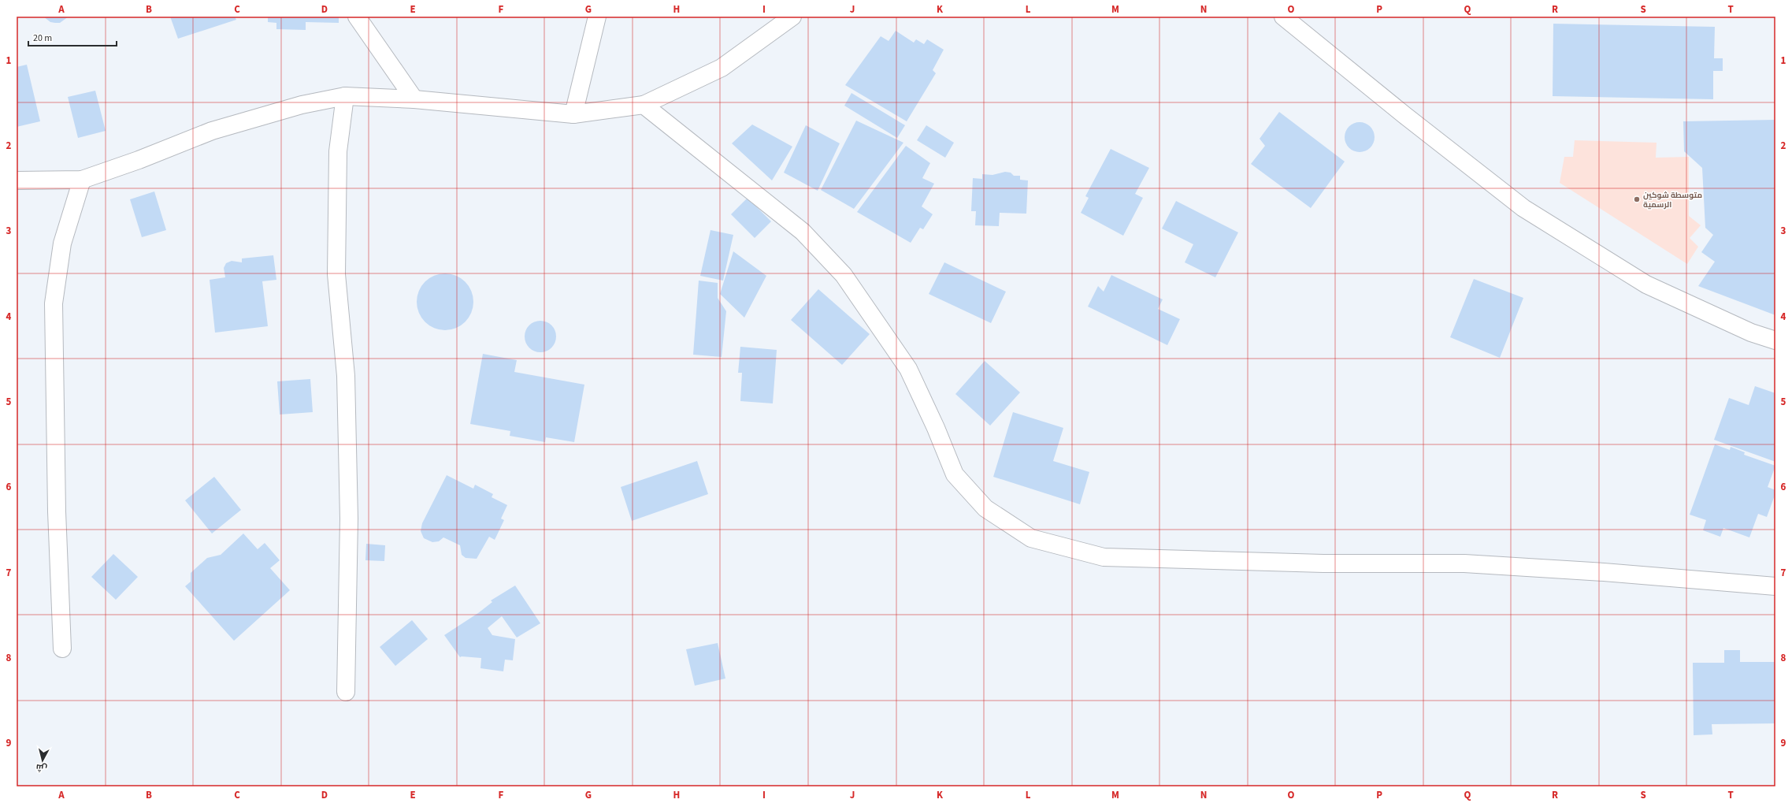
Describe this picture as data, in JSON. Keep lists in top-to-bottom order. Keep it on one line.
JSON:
{"places":["متوسطة شوكين الرسمية"],"scale_bar":"20 m","north":"bottom","grid":{"columns":["A","B","C","D","E","F","G","H","I","J","K","L","M","N","O","P","Q","R","S","T"],"rows":["1","2","3","4","5","6","7","8","9"]}}
